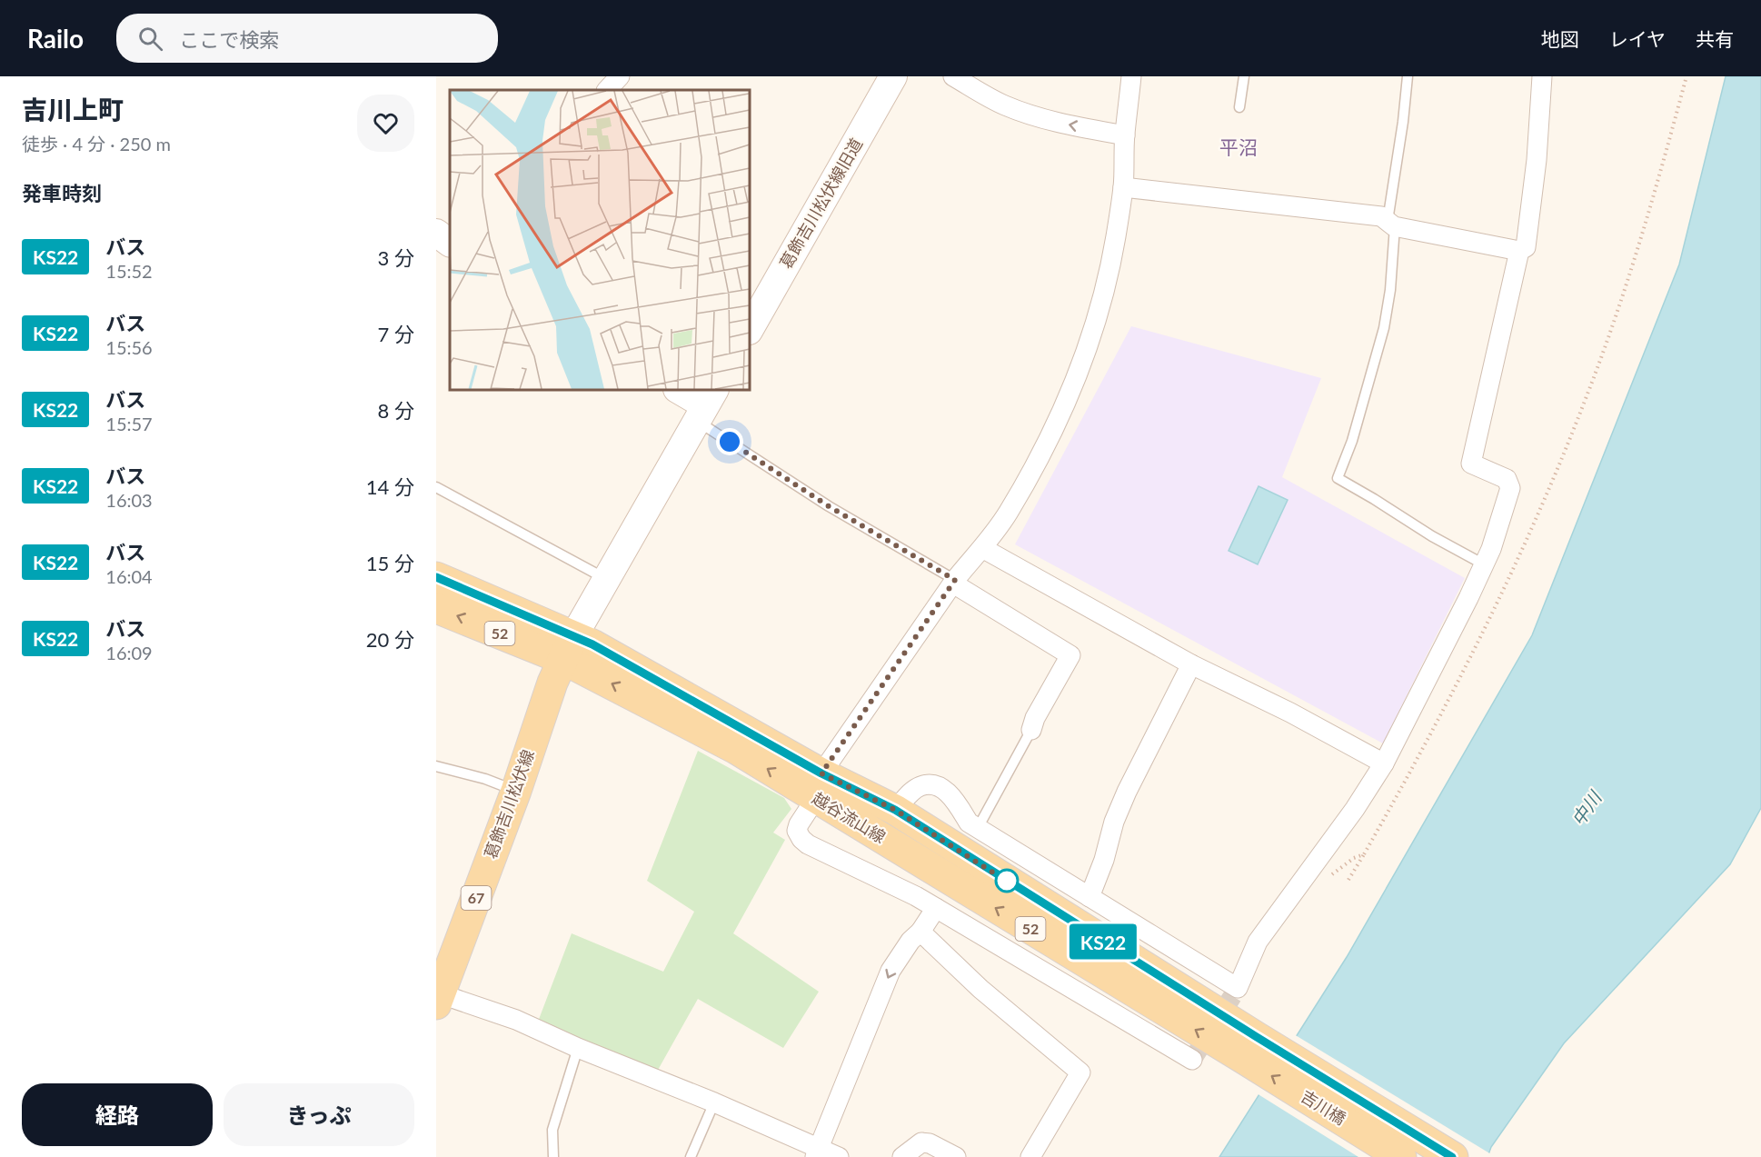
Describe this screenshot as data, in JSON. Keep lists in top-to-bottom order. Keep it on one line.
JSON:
{"streets":{"main road":["52","葛飾吉川松伏線","越谷流山線","67","吉川橋"],"street":["葛飾吉川松伏線旧道"]},"crossings":[["葛飾吉川松伏線","越谷流山線"],["越谷流山線","吉川橋"]],"one_way":["吉川橋"],"districts":["平沼"],"water":["中川"],"lines":["bus line KS22"],"page":{"header":"Railo","search":"ここで検索","nav":["地図","レイヤ","共有"],"heading":[["吉川上町","徒歩 · 4 分 · 250 m"],"発車時刻"],"on_map":"KS22","list":[{"mark":"KS22","name":"バス","note":"15:52","value":"3 分"},{"mark":"KS22","name":"バス","note":"15:56","value":"7 分"},{"mark":"KS22","name":"バス","note":"15:57","value":"8 分"},{"mark":"KS22","name":"バス","note":"16:03","value":"14 分"},{"mark":"KS22","name":"バス","note":"16:04","value":"15 分"},{"mark":"KS22","name":"バス","note":"16:09","value":"20 分"}],"buttons":["経路","きっぷ"]}}
